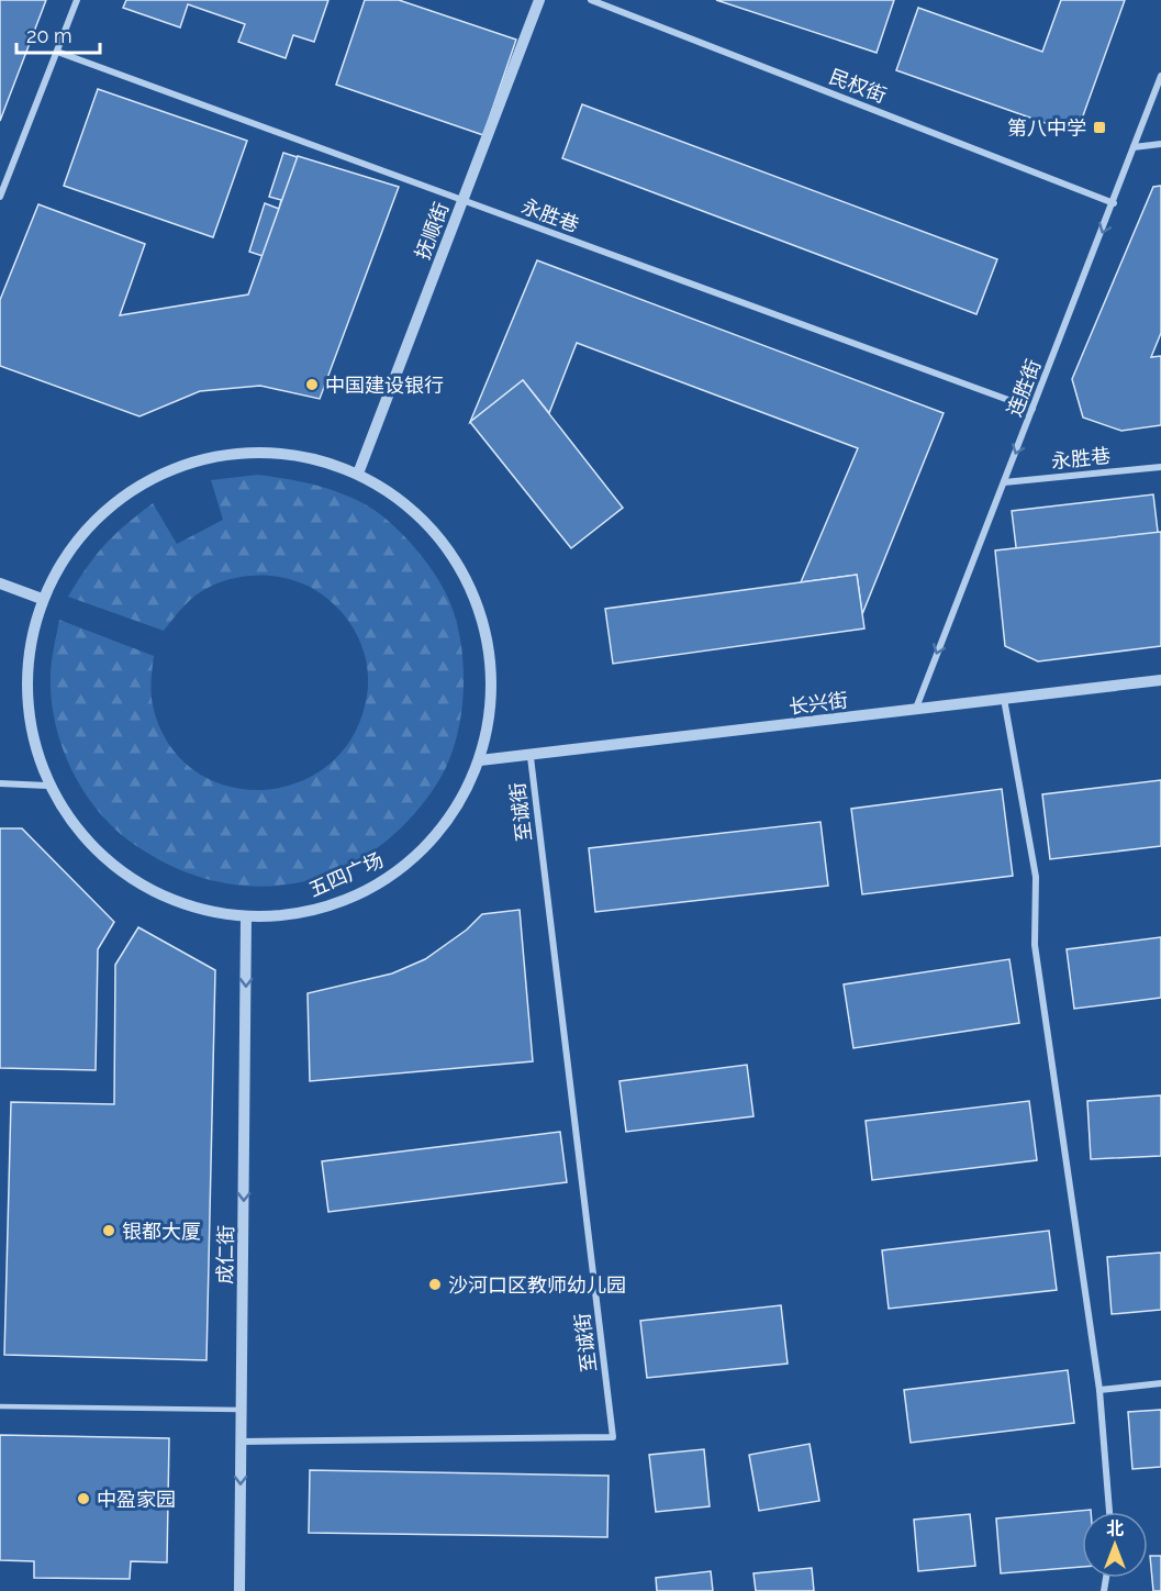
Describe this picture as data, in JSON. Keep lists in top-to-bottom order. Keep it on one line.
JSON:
{"streets":{"street":["民权街","永胜巷","抚顺街","连胜街","长兴街","至诚街","五四广场","成仁街"]},"crossings":[["民权街","连胜街"],["永胜巷","抚顺街"],["永胜巷","连胜街"],["抚顺街","五四广场"],["连胜街","长兴街"],["长兴街","至诚街"],["长兴街","五四广场"],["至诚街","成仁街"],["五四广场","成仁街"]],"one_way":["连胜街","成仁街"],"places":{"transit":["第八中学"],"other":["中国建设银行","银都大厦","沙河口区教师幼儿园","中盈家园"]},"scale_bar":"20 m","north":"top"}
